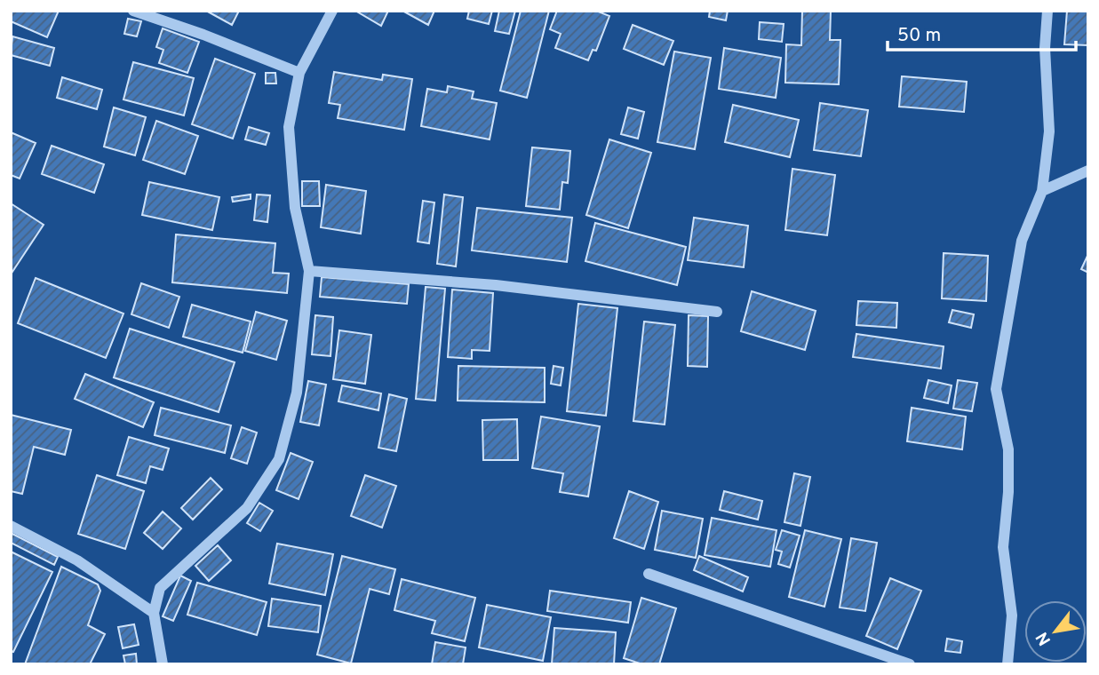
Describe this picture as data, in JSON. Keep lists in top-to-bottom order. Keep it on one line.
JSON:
{"scale_bar":"50 m","north":"bottom left"}
